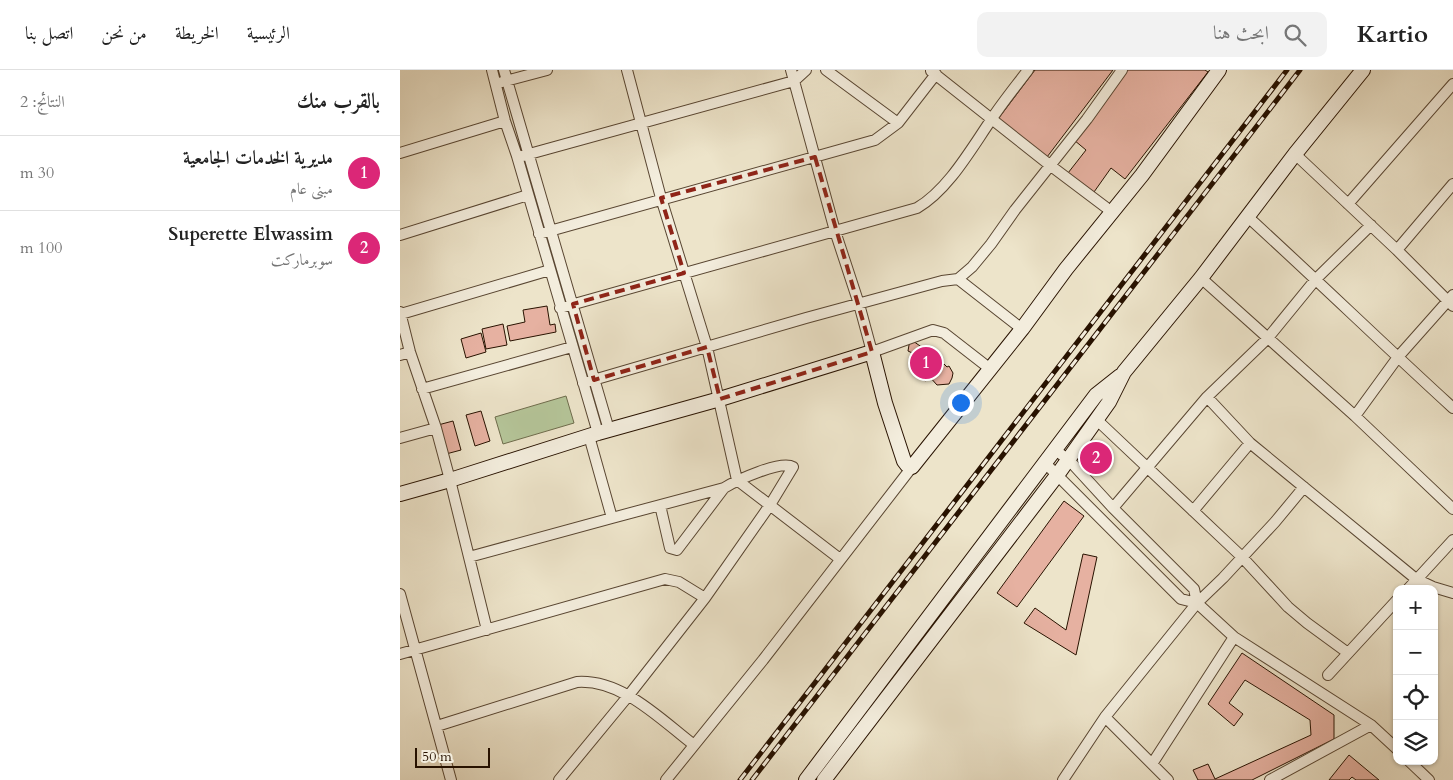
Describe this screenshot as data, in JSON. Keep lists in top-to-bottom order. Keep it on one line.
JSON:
{"scale_bar":"50 m","page":{"header":"Kartio","search":"ابحث هنا","nav":["الرئيسية","الخريطة","من نحن","اتصل بنا"],"heading":["بالقرب منك","النتائج: 2"],"list":[{"mark":"1","name":"مديرية الخدمات الجامعية","note":"مبنى عام","value":"30 m"},{"mark":"2","name":"Superette Elwassim","note":"سوبرماركت","value":"100 m"}],"pins":["1","2"],"map_buttons":["+","−"],"scale":"50 m"}}
